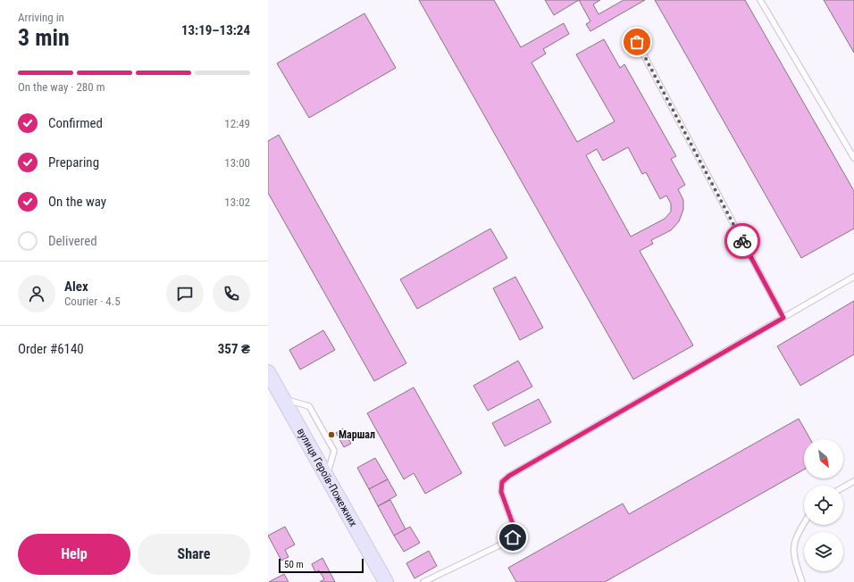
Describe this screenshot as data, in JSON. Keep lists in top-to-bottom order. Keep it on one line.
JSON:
{"streets":{"street":["вулиця Героїв-Пожежних"]},"places":["Маршал"],"scale_bar":"50 m","north":"bottom right","page":{"heading":["3 min","Arriving in","13:19–13:24"],"panel":["Alex","Courier · 4.5","Order #6140","357 ₴"],"bar":"On the way · 280 m","list":[["Confirmed","12:49"],["Preparing","13:00"],["On the way","13:02"],"Delivered"],"buttons":["Help","Share"],"scale":"50 m"}}
